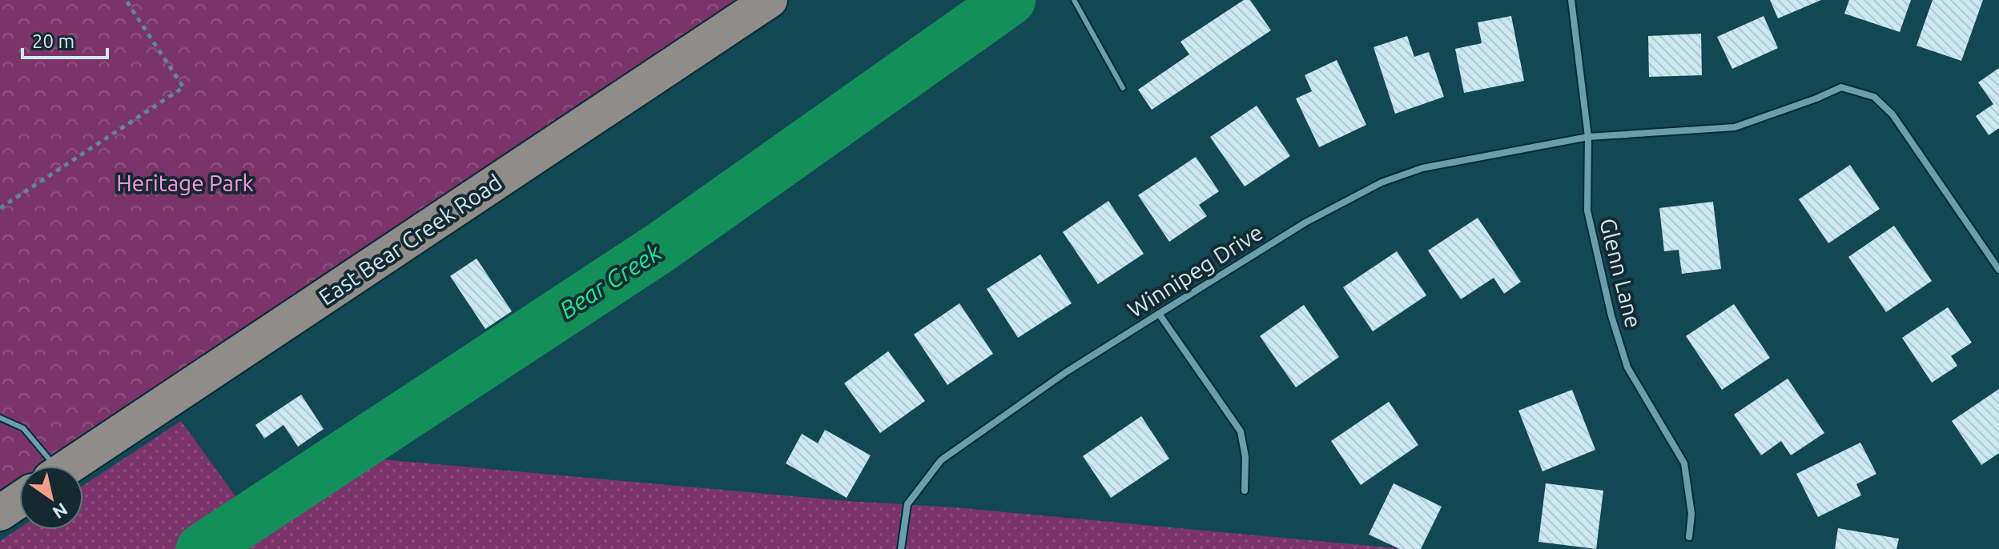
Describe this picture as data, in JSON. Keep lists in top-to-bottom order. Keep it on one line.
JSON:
{"streets":{"main road":["East Bear Creek Road"],"street":["Winnipeg Drive","Glenn Lane"]},"crossings":[["Winnipeg Drive","Glenn Lane"]],"water":["Bear Creek"],"parks":["Heritage Park"],"scale_bar":"20 m","north":"bottom right"}
